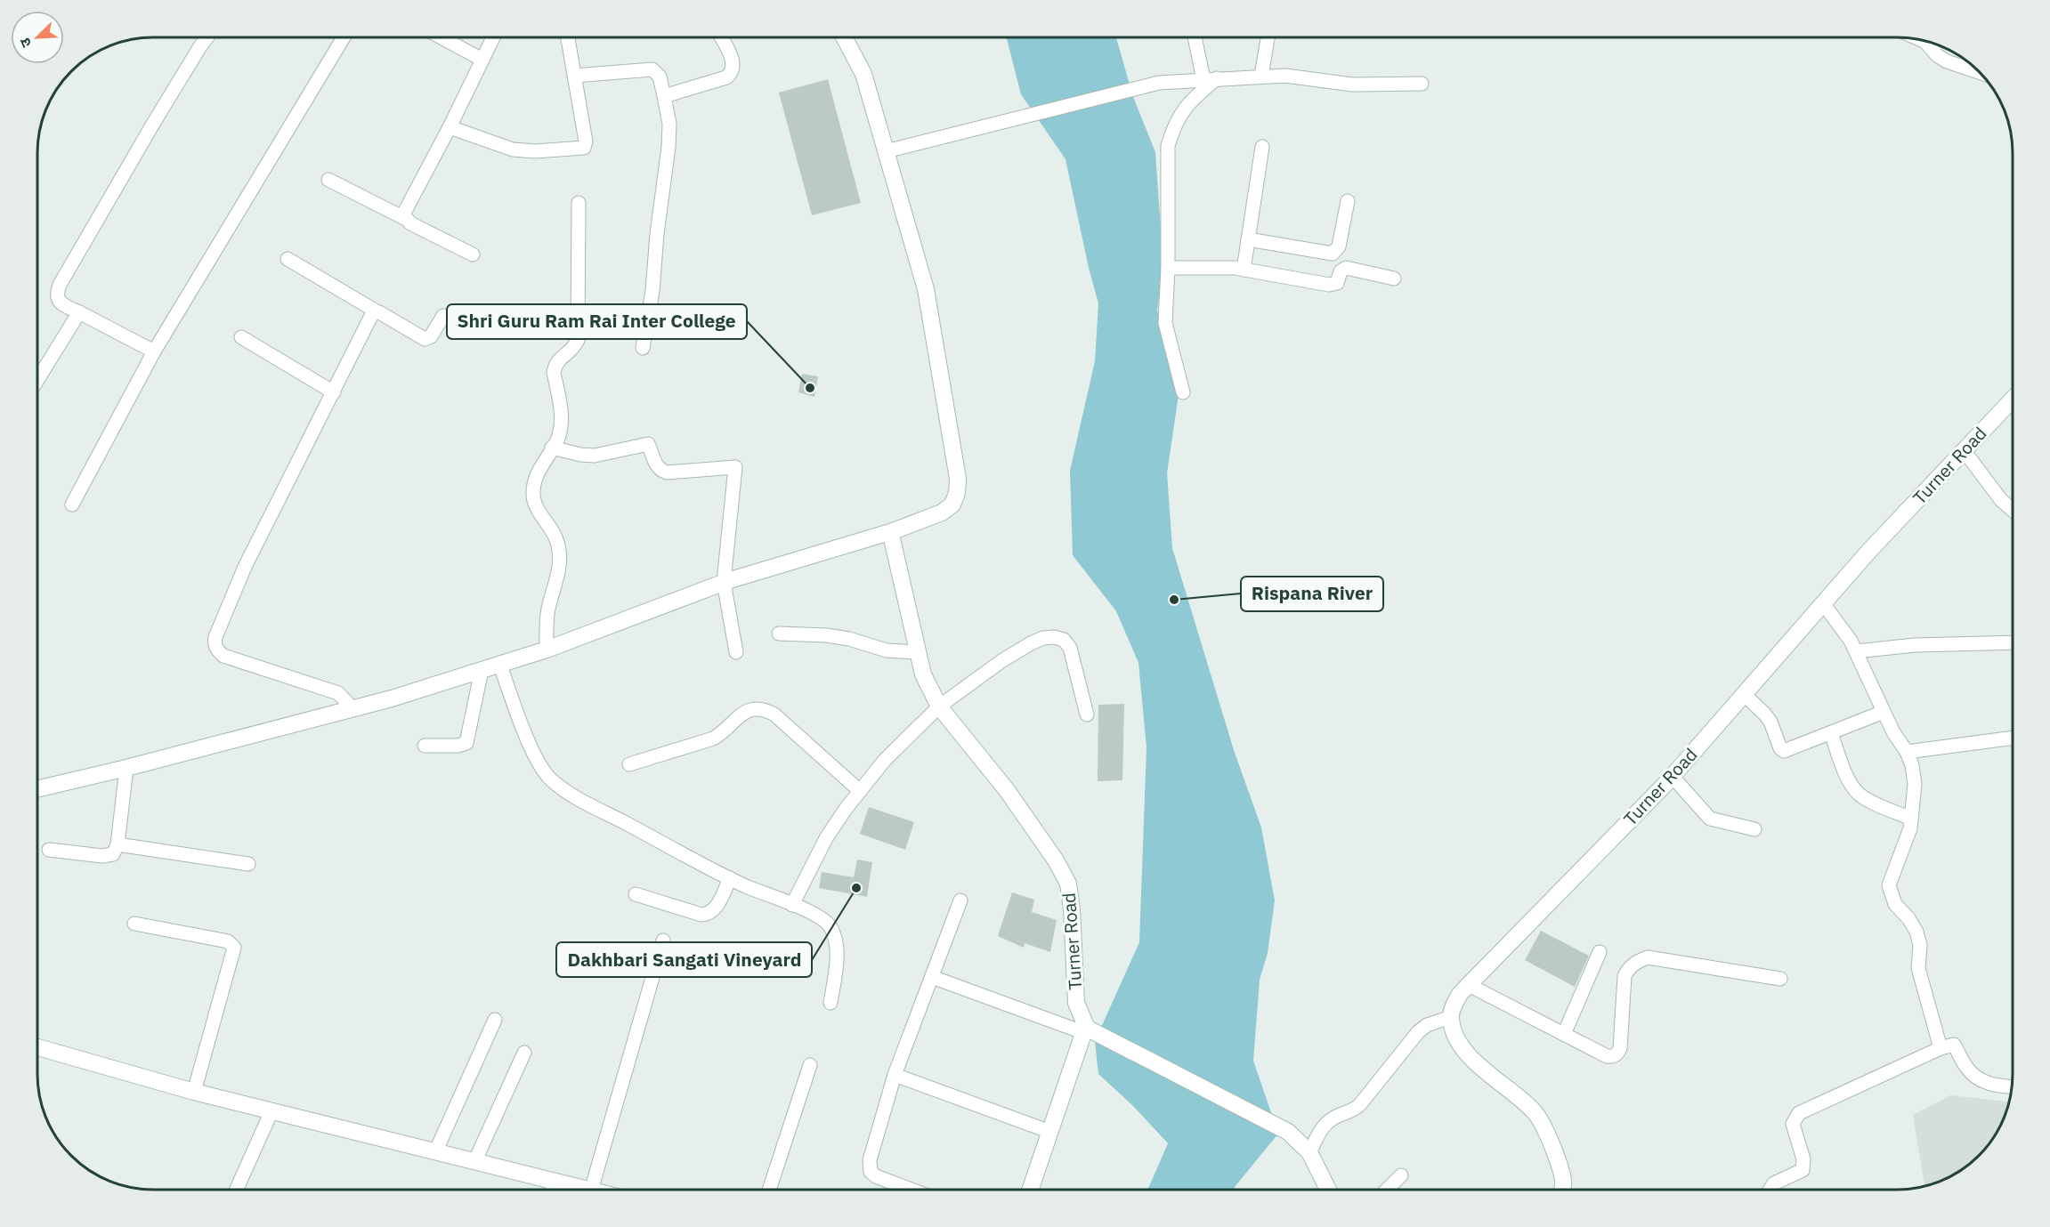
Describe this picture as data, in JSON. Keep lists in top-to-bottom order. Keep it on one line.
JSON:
{"streets":{"main road":["Turner Road"]},"places":["Shri Guru Ram Rai Inter College","Rispana River","Dakhbari Sangati Vineyard"],"north":"bottom left"}
